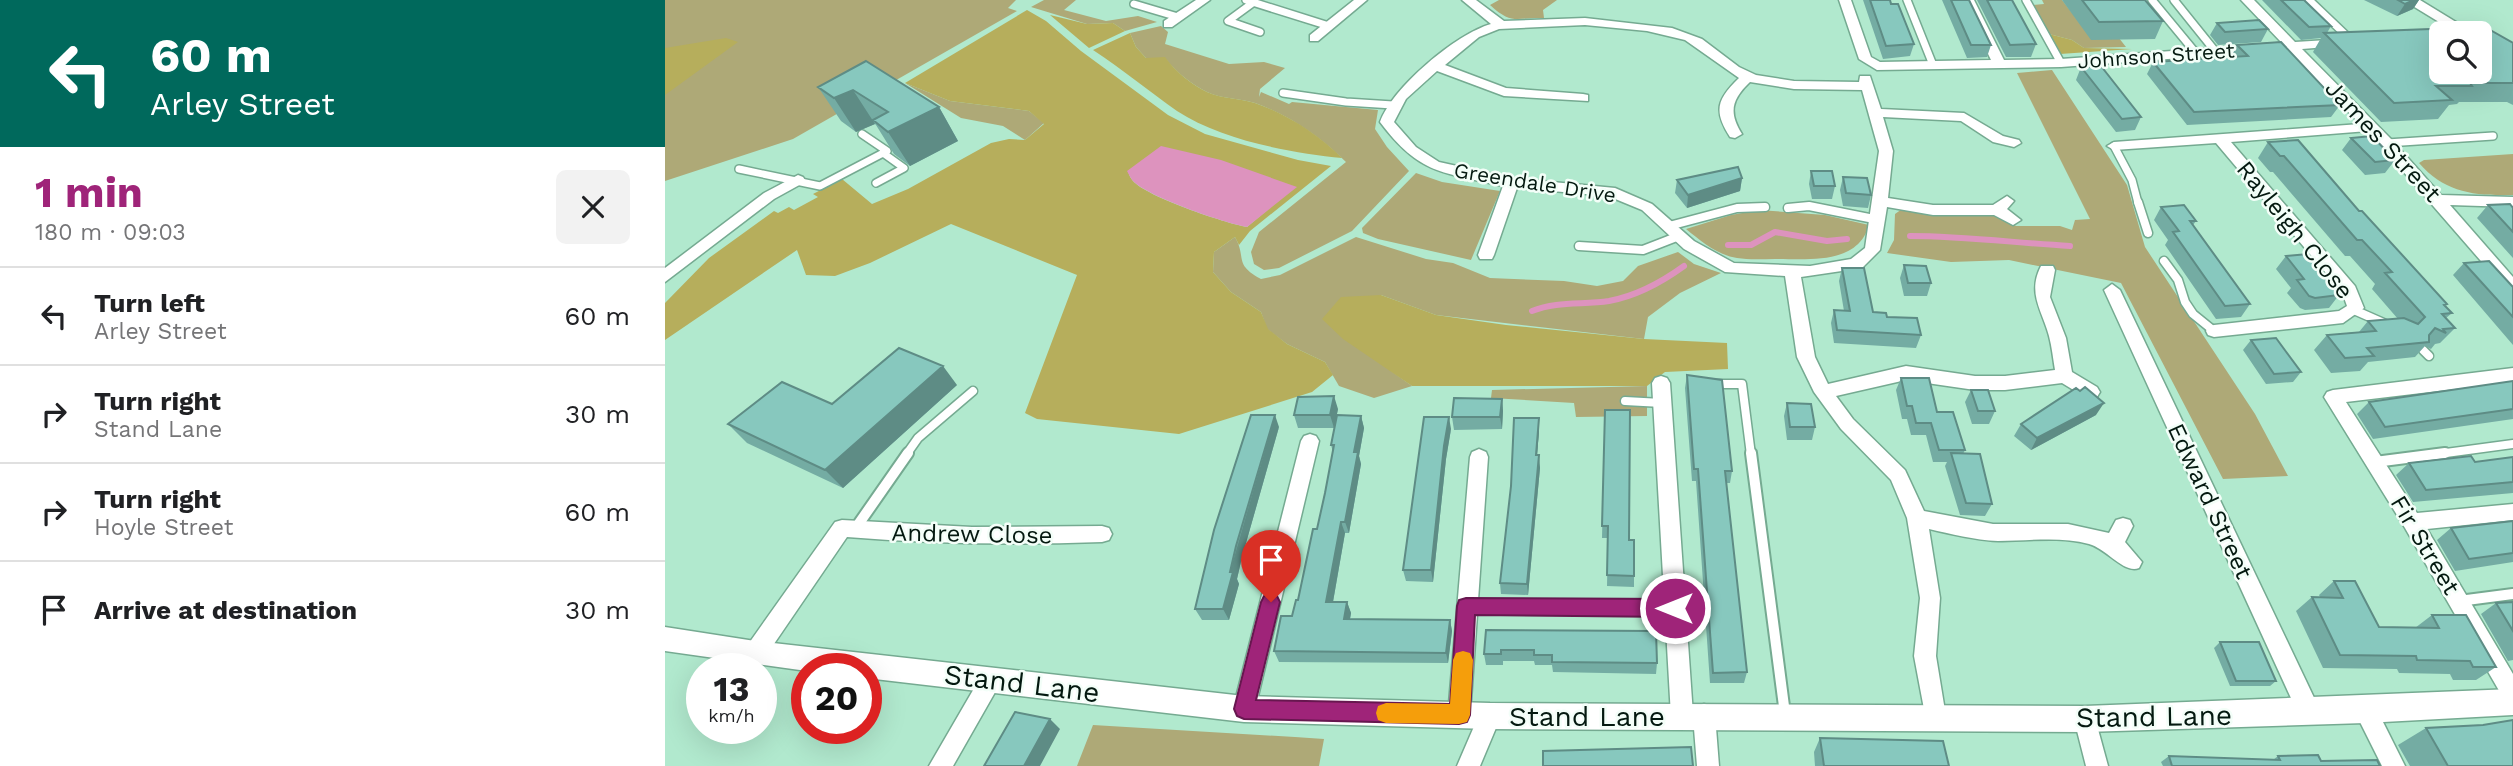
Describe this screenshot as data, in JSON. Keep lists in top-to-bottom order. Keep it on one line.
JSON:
{"streets":{"street":["Johnson Street","James Street","Greendale Drive","Rayleigh Close","Edward Street","Andrew Close","Fir Street","Stand Lane"]},"crossings":[["Johnson Street","James Street"],["Johnson Street","Greendale Drive"],["Edward Street","Stand Lane"]],"page":{"turn":["60 m","Arley Street"],"heading":["1 min","180 m · 09:03"],"list":[{"name":"Turn left","note":"Arley Street","value":"60 m"},{"name":"Turn right","note":"Stand Lane","value":"30 m"},{"name":"Turn right","note":"Hoyle Street","value":"60 m"},{"name":"Arrive at destination","value":"30 m"}],"speed":"13 km/h","limit":"20"}}
